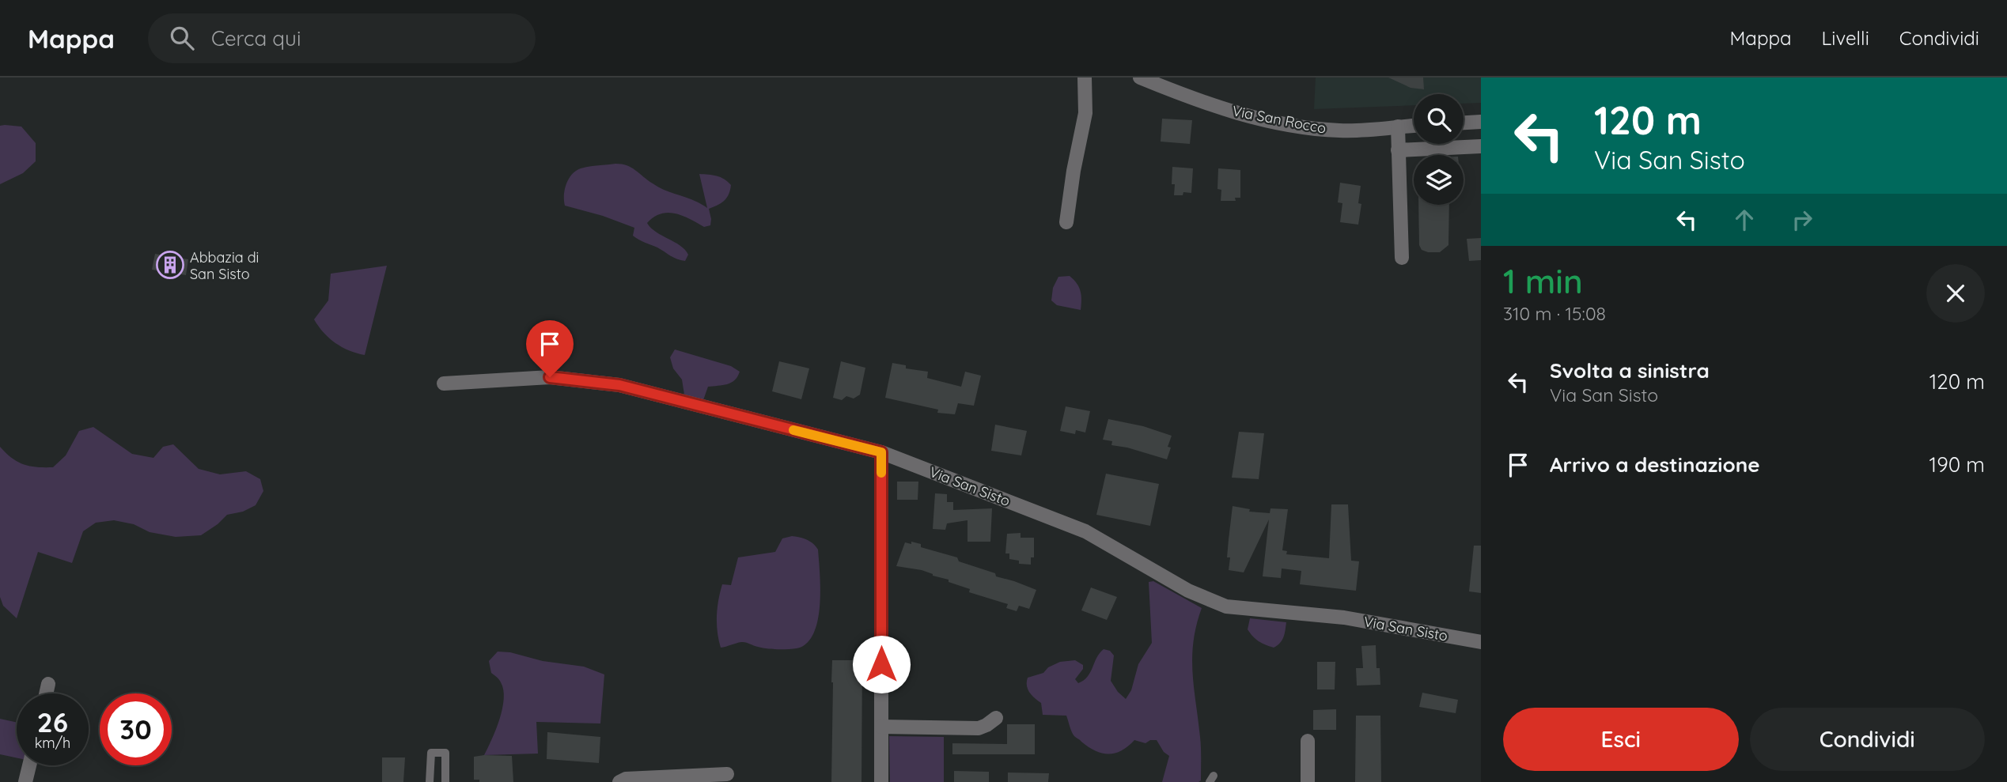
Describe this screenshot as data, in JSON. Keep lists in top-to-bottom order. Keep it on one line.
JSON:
{"streets":{"street":["Via San Rocco","Via San Sisto"]},"places":{"building":["Abbazia di San Sisto"]},"page":{"header":"Mappa","search":"Cerca qui","nav":["Mappa","Livelli","Condividi"],"turn":["120 m","Via San Sisto"],"heading":["1 min","310 m · 15:08"],"list":[{"name":"Svolta a sinistra","note":"Via San Sisto","value":"120 m"},{"name":"Arrivo a destinazione","value":"190 m"}],"speed":"26 km/h","limit":"30","buttons":["Esci","Condividi"]}}
